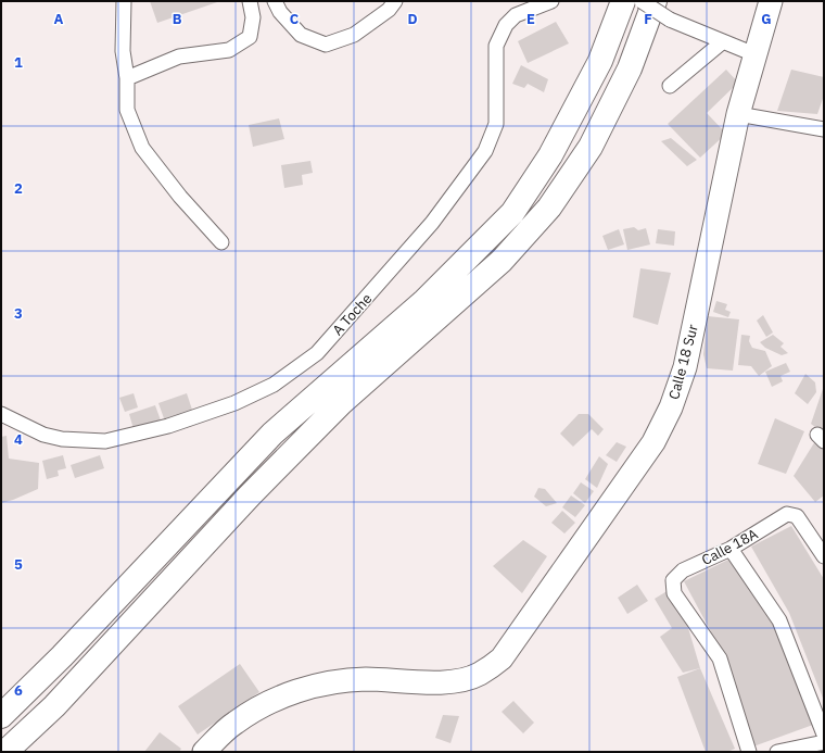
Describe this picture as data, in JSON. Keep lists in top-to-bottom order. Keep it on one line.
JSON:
{"streets":{"main road":["Calle 18 Sur"],"street":["A Toche","Calle 18A"]},"grid":{"columns":["A","B","C","D","E","F","G"],"rows":["1","2","3","4","5","6"]}}
